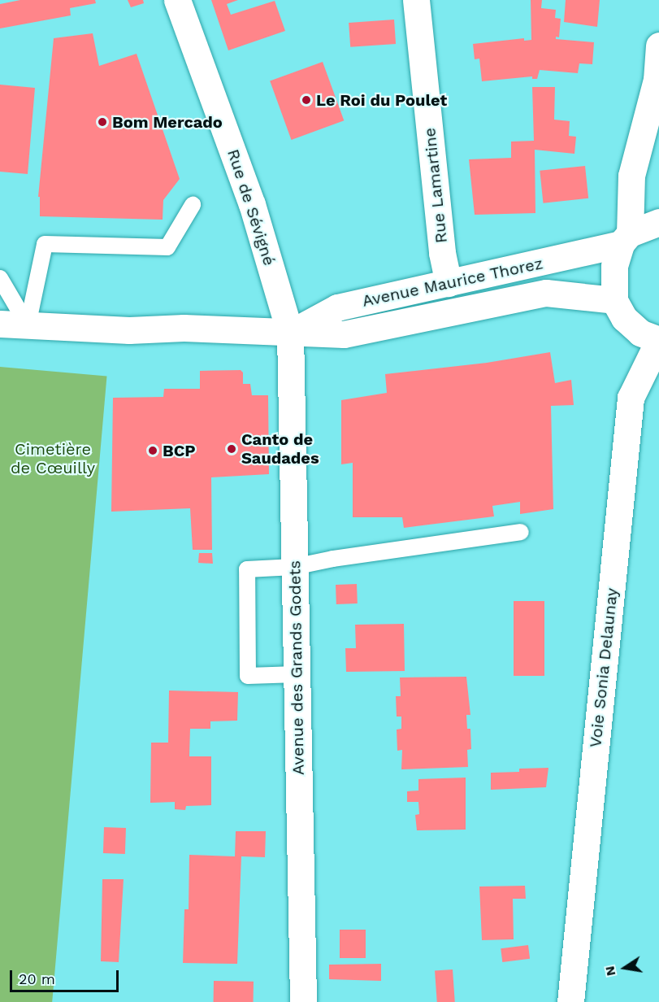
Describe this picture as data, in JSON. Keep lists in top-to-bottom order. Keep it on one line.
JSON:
{"streets":{"main road":["Rue Lamartine","Rue de Sévigné","Avenue Maurice Thorez","Avenue des Grands Godets","Voie Sonia Delaunay"]},"crossings":[["Rue Lamartine","Avenue Maurice Thorez"],["Rue de Sévigné","Avenue Maurice Thorez"],["Rue de Sévigné","Avenue des Grands Godets"],["Avenue Maurice Thorez","Avenue des Grands Godets"]],"parks":["Cimetière de Cœuilly"],"places":["Le Roi du Poulet","Bom Mercado","Canto de Saudades","BCP"],"scale_bar":"20 m","north":"left"}
